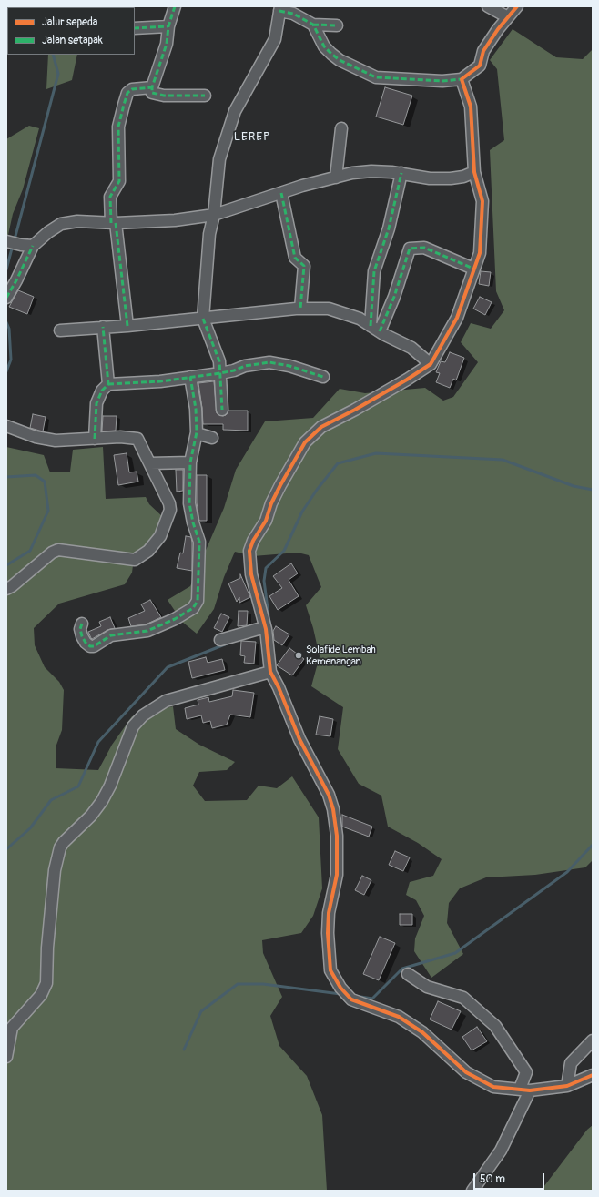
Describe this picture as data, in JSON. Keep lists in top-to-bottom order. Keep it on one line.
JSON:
{"districts":["LEREP"],"places":["Solafide Lembah Kemenangan"],"legend":["Jalur sepeda","Jalan setapak"],"scale_bar":"50 m"}
